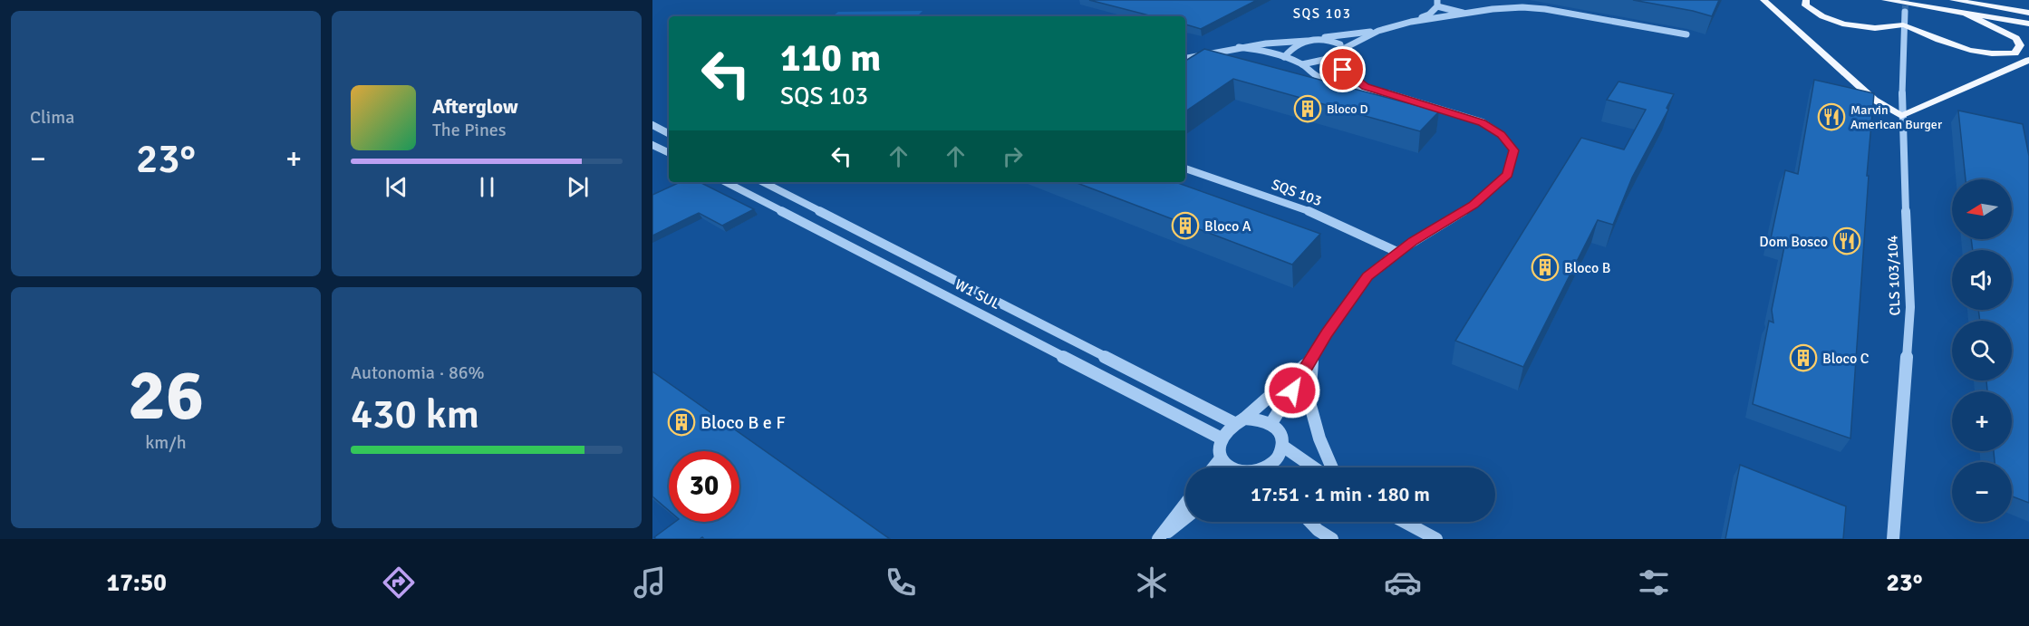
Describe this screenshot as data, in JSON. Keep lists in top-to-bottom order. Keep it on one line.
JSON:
{"streets":{"street":["SQS 103","CLS 103/104","W1 SUL"]},"districts":["SQS 103"],"places":{"building":["Bloco D","Bloco A","Bloco B","Bloco C","Bloco B e F"],"restaurant":["Marvin American Burger","Dom Bosco"]},"north":"left","page":{"tile":["Clima",["26","km/h"],["Autonomia · 86%","430 km"]],"turn":["110 m","SQS 103"],"song":["Afterglow","The Pines"],"heat":["−","23°","+"],"map_buttons":["+","−"],"limit":"30","trip":"17:51 · 1 min · 180 m","tabs":["17:50","23°"]}}
